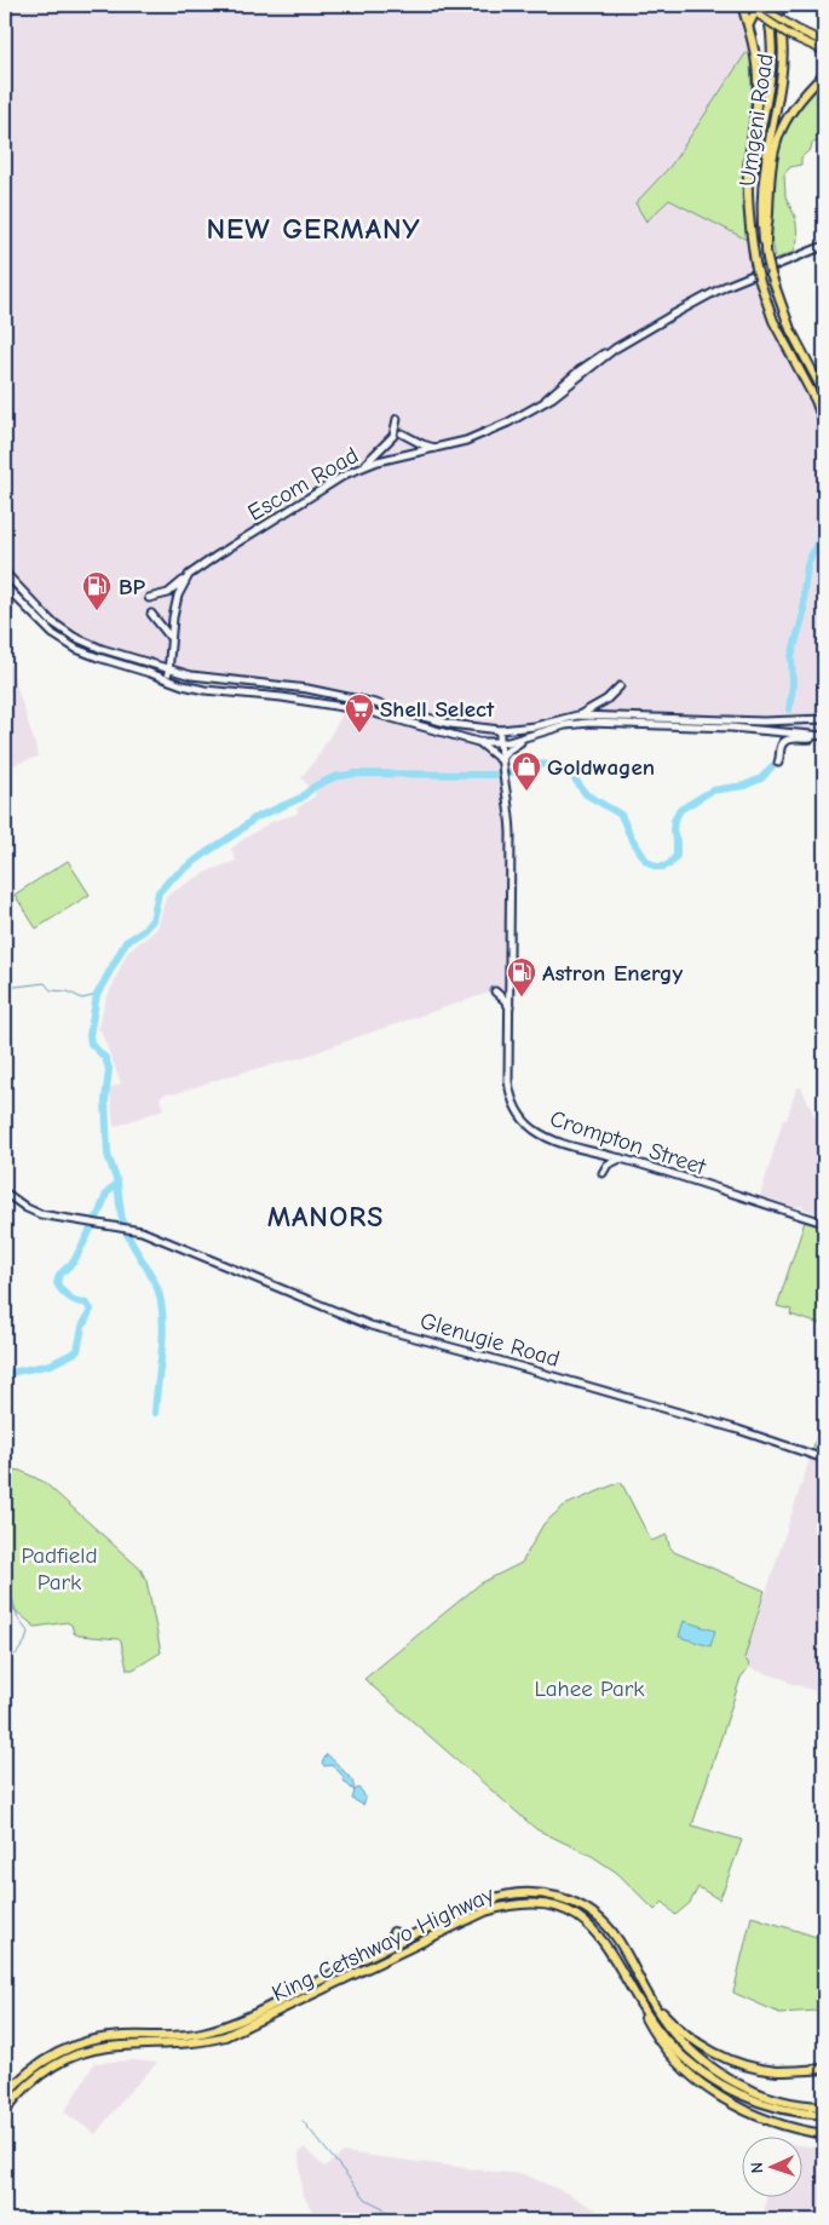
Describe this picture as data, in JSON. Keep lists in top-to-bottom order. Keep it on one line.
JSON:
{"streets":{"highway":["Umgeni Road","King Cetshwayo Highway"],"street":["Escom Road","Crompton Street","Glenugie Road"]},"districts":["NEW GERMANY","MANORS"],"parks":["Padfield Park","Lahee Park"],"places":{"fuel station":["BP","Astron Energy"],"supermarket":["Shell Select"],"shop":["Goldwagen"]},"north":"left"}
